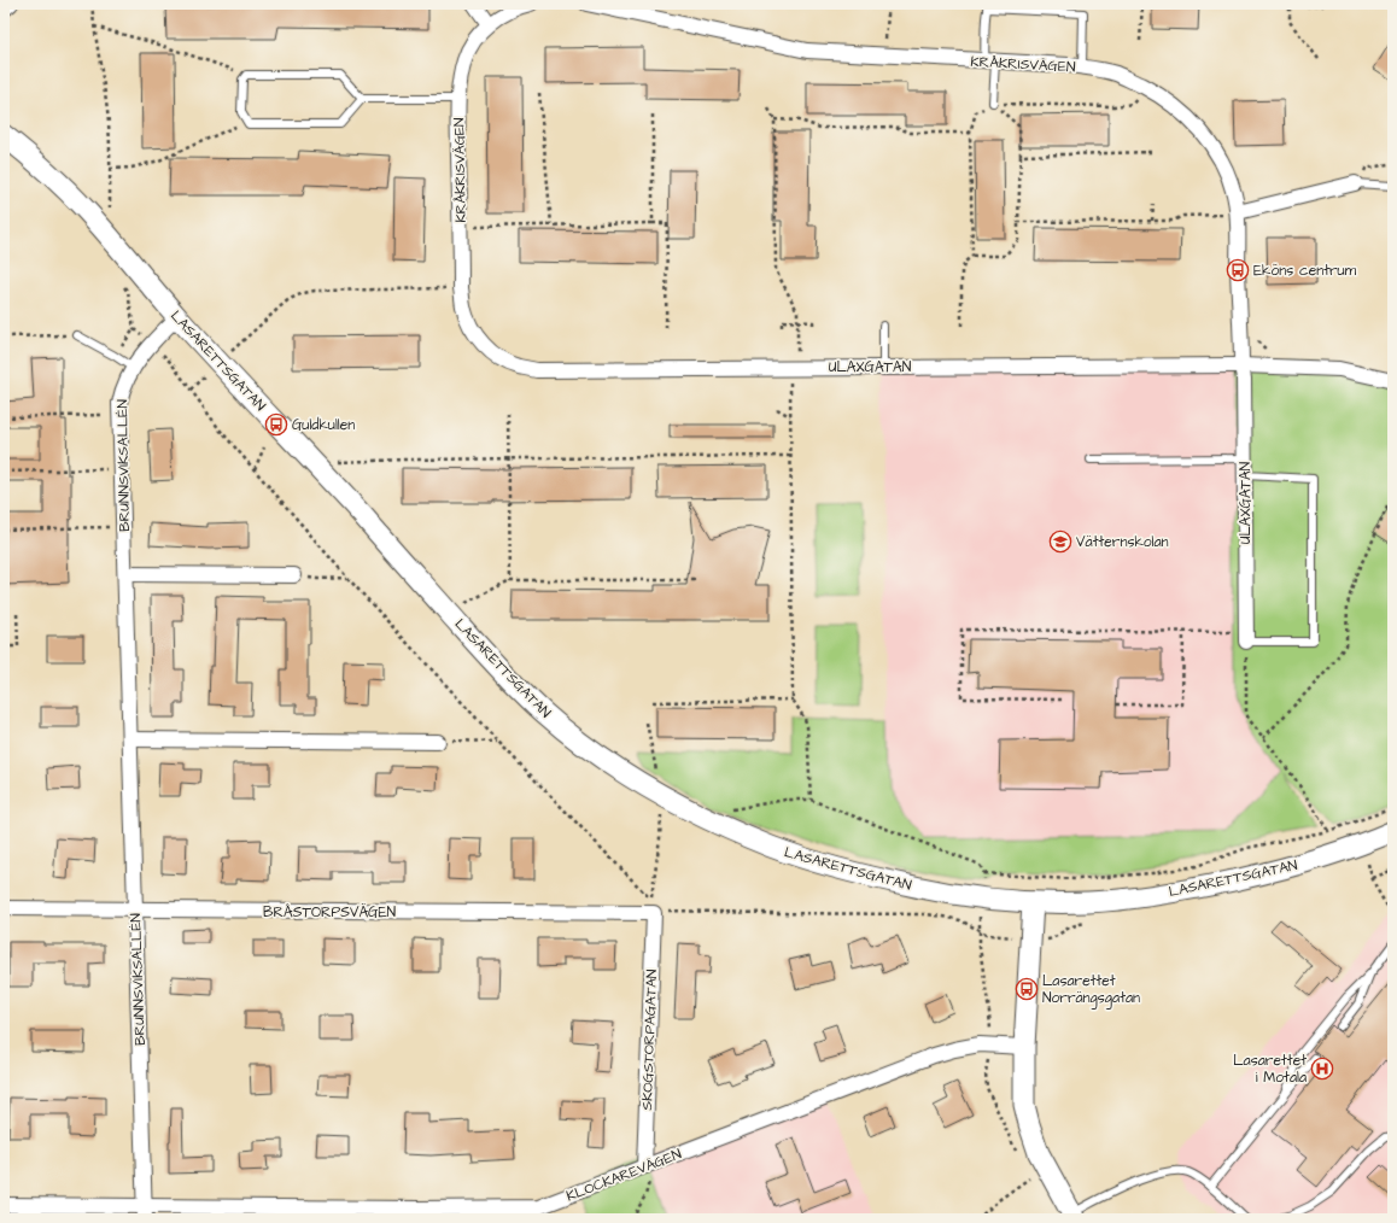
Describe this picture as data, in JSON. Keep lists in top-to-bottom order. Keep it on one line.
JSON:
{"streets":{"street":["KRÅKRISVÄGEN","LASARETTSGATAN","ULAXGATAN","BRUNNSVIKSALLÉN","BRÅSTORPSVÄGEN","SKOGSTORPAGATAN","KLOCKAREVÄGEN"]},"crossings":[["KRÅKRISVÄGEN","ULAXGATAN"],["LASARETTSGATAN","BRUNNSVIKSALLÉN"],["BRUNNSVIKSALLÉN","BRÅSTORPSVÄGEN"],["BRUNNSVIKSALLÉN","KLOCKAREVÄGEN"],["BRÅSTORPSVÄGEN","SKOGSTORPAGATAN"],["SKOGSTORPAGATAN","KLOCKAREVÄGEN"]],"places":{"bus stop":["Eköns centrum","Guldkullen","Lasarettet Norrängsgatan"],"school or university":["Vätternskolan"],"hospital":["Lasarettet i Motala"]}}
